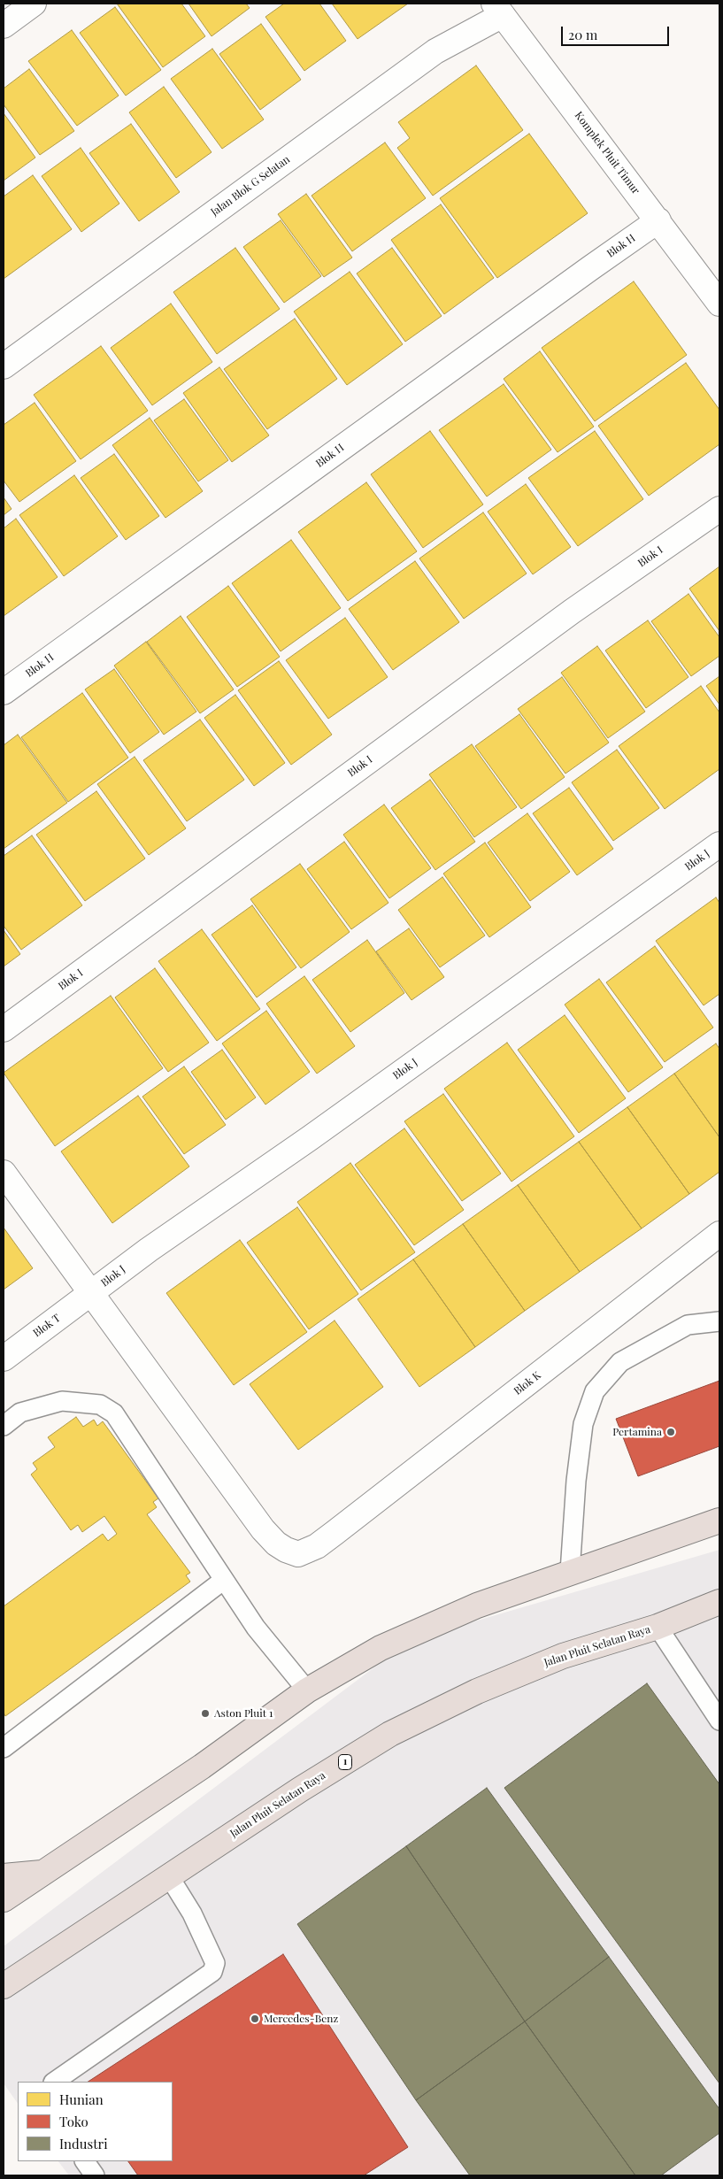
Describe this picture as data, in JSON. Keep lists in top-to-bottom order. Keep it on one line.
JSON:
{"streets":{"highway":["Jalan Pluit Selatan Raya","1"],"street":["Komplek Pluit Timur","Jalan Blok G Selatan","Blok H","Blok I","Blok J","Blok T","Blok K"]},"crossings":[["Komplek Pluit Timur","Jalan Blok G Selatan"],["Komplek Pluit Timur","Blok H"],["Blok J","Blok T"],["Blok J","Blok K"],["Blok T","Blok K"]],"places":["Pertamina","Aston Pluit 1","Mercedes-Benz"],"legend":["Hunian","Toko","Industri"],"scale_bar":"20 m"}
